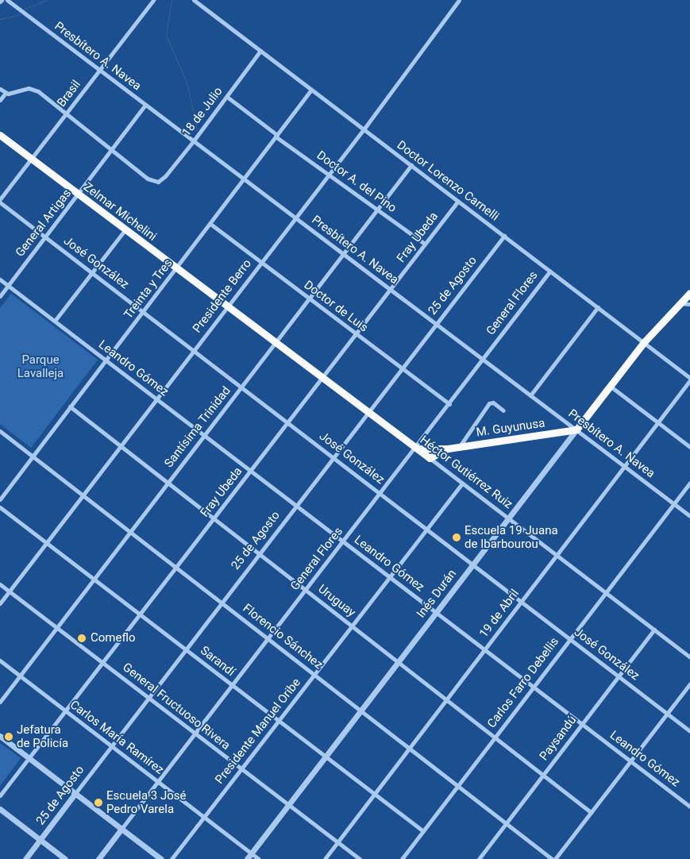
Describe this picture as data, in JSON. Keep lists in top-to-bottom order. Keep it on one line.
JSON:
{"streets":{"highway":["Zelmar Michelini","M. Guyunusa","Héctor Gutiérrez Ruiz","Inés Durán"],"street":["Presbítero A. Navea","Brasil","18 de Julio","Doctor Lorenzo Carnelli","Doctor A. del Pino","General Artigas","Fray Ubeda","José González","25 de Agosto","Treinta y Tres","Presidente Berro","General Flores","Doctor de Luis","Leandro Gómez","Santísima Trinidad","Uruguay","19 de Abril","Florencio Sánchez","Sarandí","Carlos Farro Debellis","General Fructuoso Rivera","Presidente Manuel Oribe","Carlos María Ramírez","Paysandú"]},"crossings":[["Presbítero A. Navea","Brasil"],["Presbítero A. Navea","18 de Julio"],["Presbítero A. Navea","General Artigas"],["Presbítero A. Navea","Fray Ubeda"],["Presbítero A. Navea","25 de Agosto"],["Presbítero A. Navea","Treinta y Tres"],["Presbítero A. Navea","Presidente Berro"],["Presbítero A. Navea","General Flores"],["Presbítero A. Navea","Santísima Trinidad"],["Presbítero A. Navea","M. Guyunusa"],["Presbítero A. Navea","Inés Durán"],["Presbítero A. Navea","19 de Abril"],["Presbítero A. Navea","Carlos Farro Debellis"],["Brasil","Zelmar Michelini"],["18 de Julio","Doctor Lorenzo Carnelli"],["18 de Julio","Doctor A. del Pino"],["18 de Julio","General Artigas"],["Doctor Lorenzo Carnelli","Fray Ubeda"],["Doctor Lorenzo Carnelli","25 de Agosto"],["Doctor Lorenzo Carnelli","Treinta y Tres"],["Doctor Lorenzo Carnelli","Presidente Berro"],["Doctor Lorenzo Carnelli","General Flores"],["Doctor Lorenzo Carnelli","Santísima Trinidad"],["Doctor Lorenzo Carnelli","Inés Durán"],["Doctor Lorenzo Carnelli","19 de Abril"],["Doctor A. del Pino","Fray Ubeda"],["Doctor A. del Pino","Treinta y Tres"],["Doctor A. del Pino","Presidente Berro"],["Doctor A. del Pino","Santísima Trinidad"],["Zelmar Michelini","General Artigas"],["Zelmar Michelini","Treinta y Tres"],["Zelmar Michelini","Presidente Berro"],["Zelmar Michelini","Héctor Gutiérrez Ruiz"],["General Artigas","José González"],["General Artigas","Leandro Gómez"],["Fray Ubeda","José González"],["Fray Ubeda","Doctor de Luis"],["Fray Ubeda","Leandro Gómez"],["Fray Ubeda","Héctor Gutiérrez Ruiz"],["Fray Ubeda","Uruguay"],["Fray Ubeda","Florencio Sánchez"],["Fray Ubeda","Sarandí"],["Fray Ubeda","General Fructuoso Rivera"],["Fray Ubeda","Carlos María Ramírez"],["José González","25 de Agosto"],["José González","Treinta y Tres"],["José González","Presidente Berro"],["José González","General Flores"],["José González","Santísima Trinidad"],["José González","Inés Durán"],["José González","19 de Abril"],["José González","Carlos Farro Debellis"],["José González","Presidente Manuel Oribe"],["José González","Paysandú"],["25 de Agosto","Doctor de Luis"],["25 de Agosto","Leandro Gómez"],["25 de Agosto","Héctor Gutiérrez Ruiz"],["25 de Agosto","Uruguay"],["25 de Agosto","Florencio Sánchez"],["25 de Agosto","Sarandí"],["25 de Agosto","General Fructuoso Rivera"],["25 de Agosto","Carlos María Ramírez"],["Treinta y Tres","Doctor de Luis"],["Treinta y Tres","Leandro Gómez"],["Treinta y Tres","Uruguay"],["Treinta y Tres","Florencio Sánchez"],["Presidente Berro","Doctor de Luis"],["Presidente Berro","Leandro Gómez"],["Presidente Berro","Héctor Gutiérrez Ruiz"],["Presidente Berro","Uruguay"],["Presidente Berro","Florencio Sánchez"],["Presidente Berro","Sarandí"],["Presidente Berro","General Fructuoso Rivera"],["General Flores","Doctor de Luis"],["General Flores","Leandro Gómez"],["General Flores","M. Guyunusa"],["General Flores","Héctor Gutiérrez Ruiz"],["General Flores","Uruguay"],["General Flores","Florencio Sánchez"],["General Flores","Sarandí"],["General Flores","General Fructuoso Rivera"],["General Flores","Carlos María Ramírez"],["Doctor de Luis","Santísima Trinidad"],["Leandro Gómez","Santísima Trinidad"],["Leandro Gómez","Inés Durán"],["Leandro Gómez","19 de Abril"],["Leandro Gómez","Carlos Farro Debellis"],["Leandro Gómez","Presidente Manuel Oribe"],["Leandro Gómez","Paysandú"],["Santísima Trinidad","Héctor Gutiérrez Ruiz"],["Santísima Trinidad","Uruguay"],["Santísima Trinidad","Florencio Sánchez"],["Santísima Trinidad","Sarandí"],["Santísima Trinidad","General Fructuoso Rivera"],["Santísima Trinidad","Carlos María Ramírez"],["M. Guyunusa","Héctor Gutiérrez Ruiz"],["M. Guyunusa","Inés Durán"],["Héctor Gutiérrez Ruiz","Inés Durán"],["Héctor Gutiérrez Ruiz","19 de Abril"],["Héctor Gutiérrez Ruiz","Carlos Farro Debellis"],["Héctor Gutiérrez Ruiz","Presidente Manuel Oribe"],["Héctor Gutiérrez Ruiz","Paysandú"],["Inés Durán","Uruguay"],["Inés Durán","Florencio Sánchez"],["Inés Durán","Sarandí"],["Inés Durán","General Fructuoso Rivera"],["Inés Durán","Carlos María Ramírez"],["Uruguay","19 de Abril"],["Uruguay","Carlos Farro Debellis"],["Uruguay","Presidente Manuel Oribe"],["Uruguay","Paysandú"],["19 de Abril","Florencio Sánchez"],["19 de Abril","Sarandí"],["19 de Abril","General Fructuoso Rivera"],["Florencio Sánchez","Carlos Farro Debellis"],["Florencio Sánchez","Presidente Manuel Oribe"],["Florencio Sánchez","Paysandú"],["Sarandí","Carlos Farro Debellis"],["Sarandí","Presidente Manuel Oribe"],["General Fructuoso Rivera","Presidente Manuel Oribe"],["Presidente Manuel Oribe","Carlos María Ramírez"]],"parks":["Parque Lavalleja"],"places":["Escuela 19 Juana de Ibarbourou","Comeflo","Jefatura de Policía","Escuela 3 José Pedro Varela"]}
